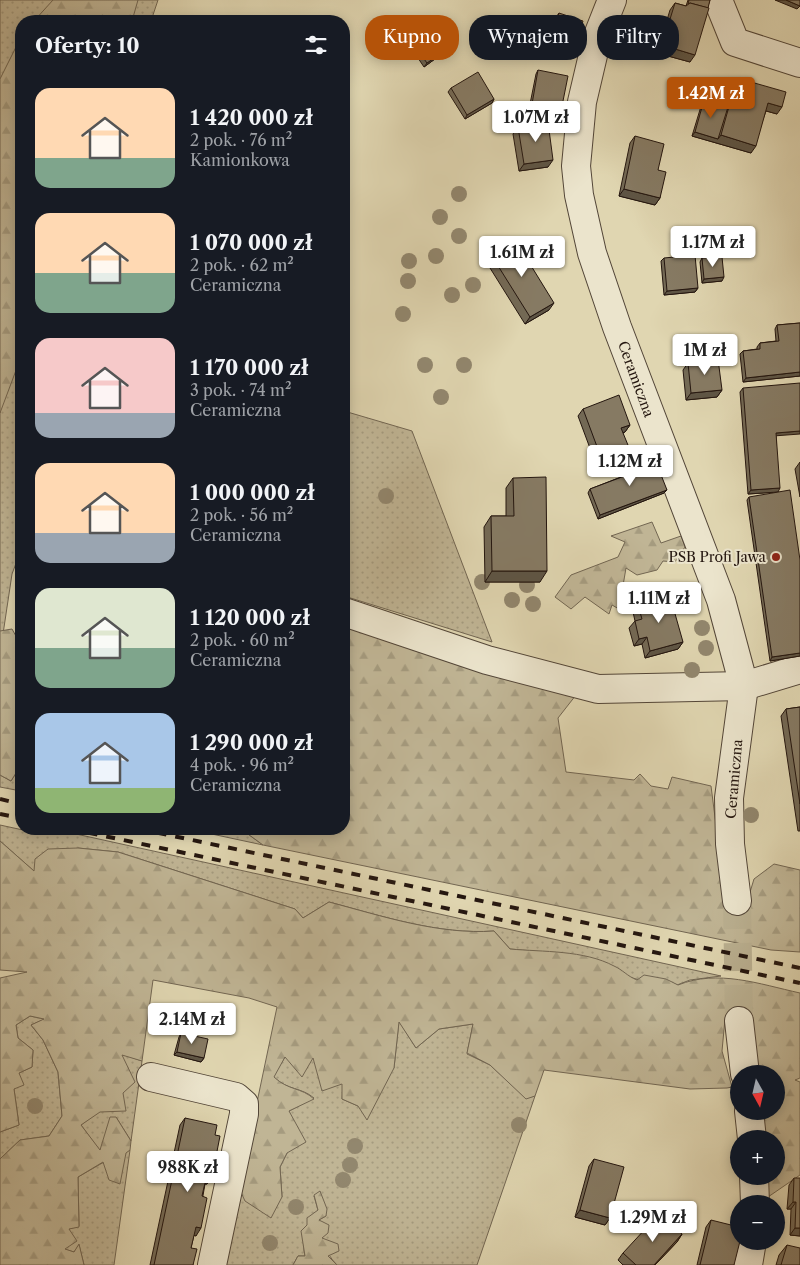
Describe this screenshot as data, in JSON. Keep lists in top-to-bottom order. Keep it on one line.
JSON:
{"streets":{"street":["Ceramiczna"]},"places":["PSB Profi Jawa"],"north":"bottom","page":{"chip":["Kupno","Wynajem","Filtry"],"heading":"Oferty: 10","list":[{"name":"1 420 000 zł","note":"2 pok. · 76 m² · Kamionkowa"},{"name":"1 070 000 zł","note":"2 pok. · 62 m² · Ceramiczna"},{"name":"1 170 000 zł","note":"3 pok. · 74 m² · Ceramiczna"},{"name":"1 000 000 zł","note":"2 pok. · 56 m² · Ceramiczna"},{"name":"1 120 000 zł","note":"2 pok. · 60 m² · Ceramiczna"},{"name":"1 290 000 zł","note":"4 pok. · 96 m² · Ceramiczna"}],"price":["1.42M zł","1.07M zł","1.17M zł","1.61M zł","1M zł","1.12M zł","1.11M zł","2.14M zł","988K zł","1.29M zł"],"map_buttons":["+","−"]}}
